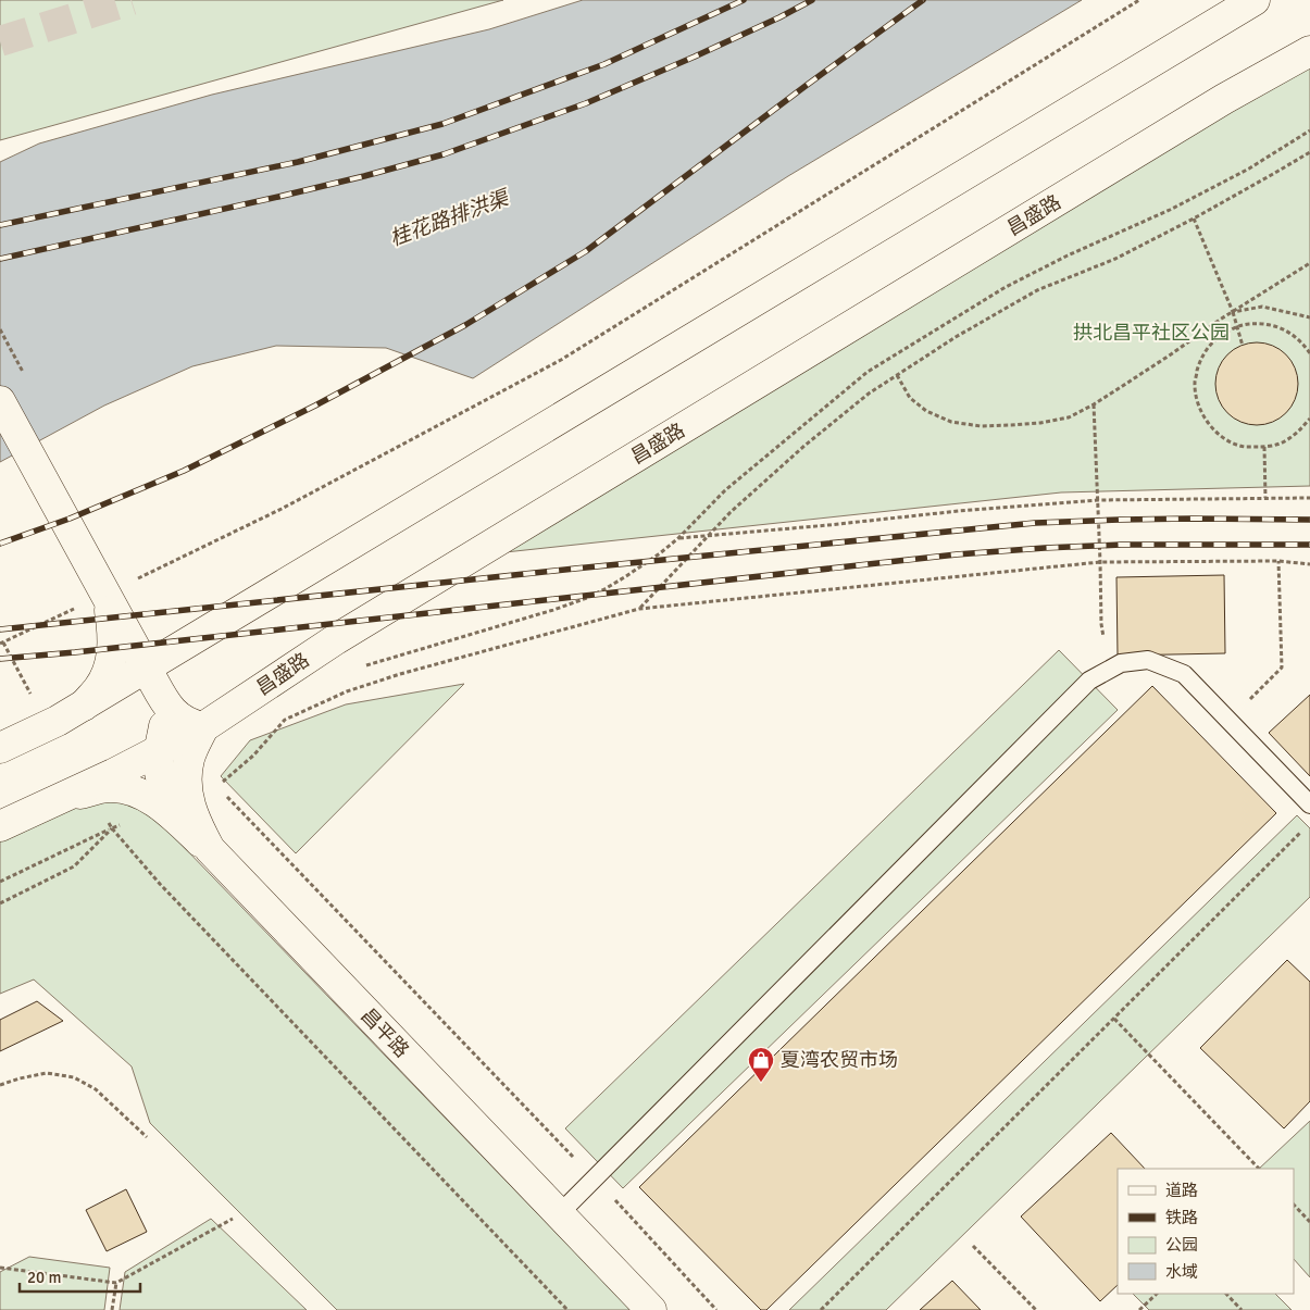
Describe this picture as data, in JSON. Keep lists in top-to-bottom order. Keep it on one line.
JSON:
{"streets":{"main road":["昌盛路","昌平路"]},"crossings":[["昌盛路","昌平路"]],"water":["桂花路排洪渠"],"parks":["拱北昌平社区公园"],"places":{"shop":["夏湾农贸市场"]},"legend":["道路","铁路","公园","水域"],"scale_bar":"20 m"}
